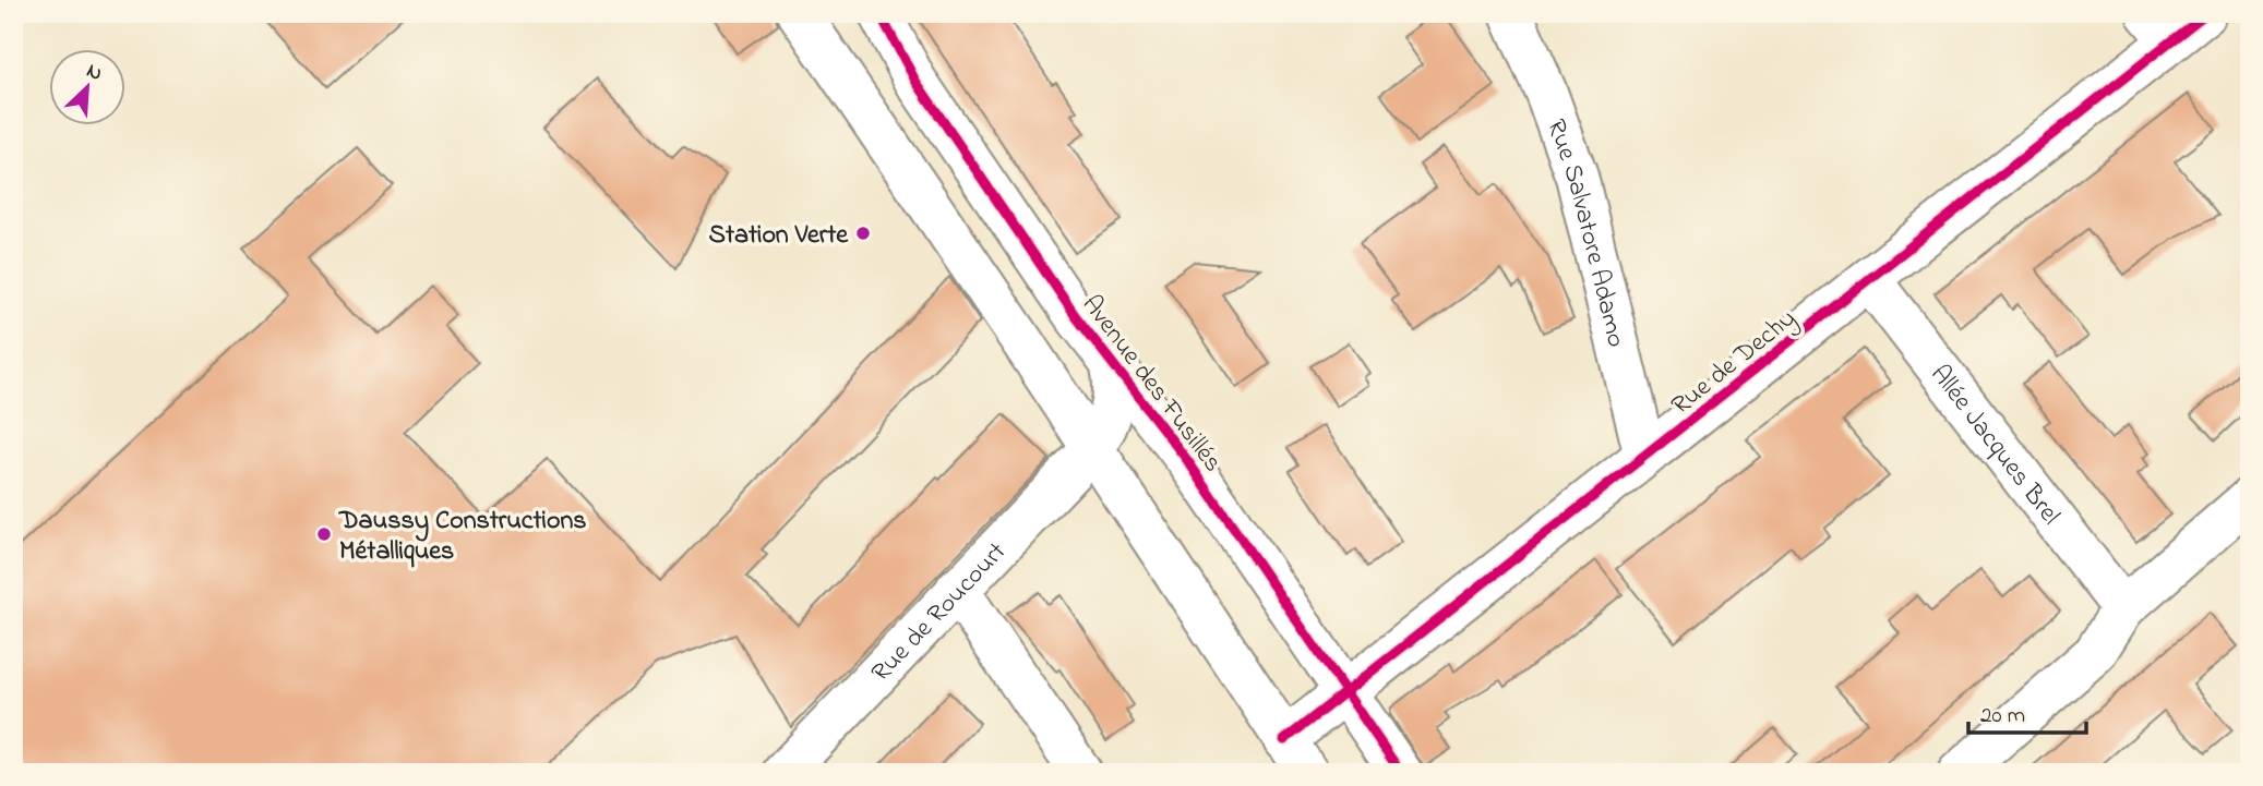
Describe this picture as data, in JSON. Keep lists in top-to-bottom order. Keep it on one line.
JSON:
{"streets":{"street":["Rue Salvatore Adamo","Rue de Dechy","Avenue des Fusillés","Allée Jacques Brel","Rue de Roucourt"]},"crossings":[["Rue Salvatore Adamo","Rue de Dechy"],["Rue de Dechy","Avenue des Fusillés"],["Rue de Dechy","Allée Jacques Brel"],["Avenue des Fusillés","Rue de Roucourt"]],"places":["Station Verte","Daussy Constructions Métalliques"],"scale_bar":"20 m","north":"top right"}
